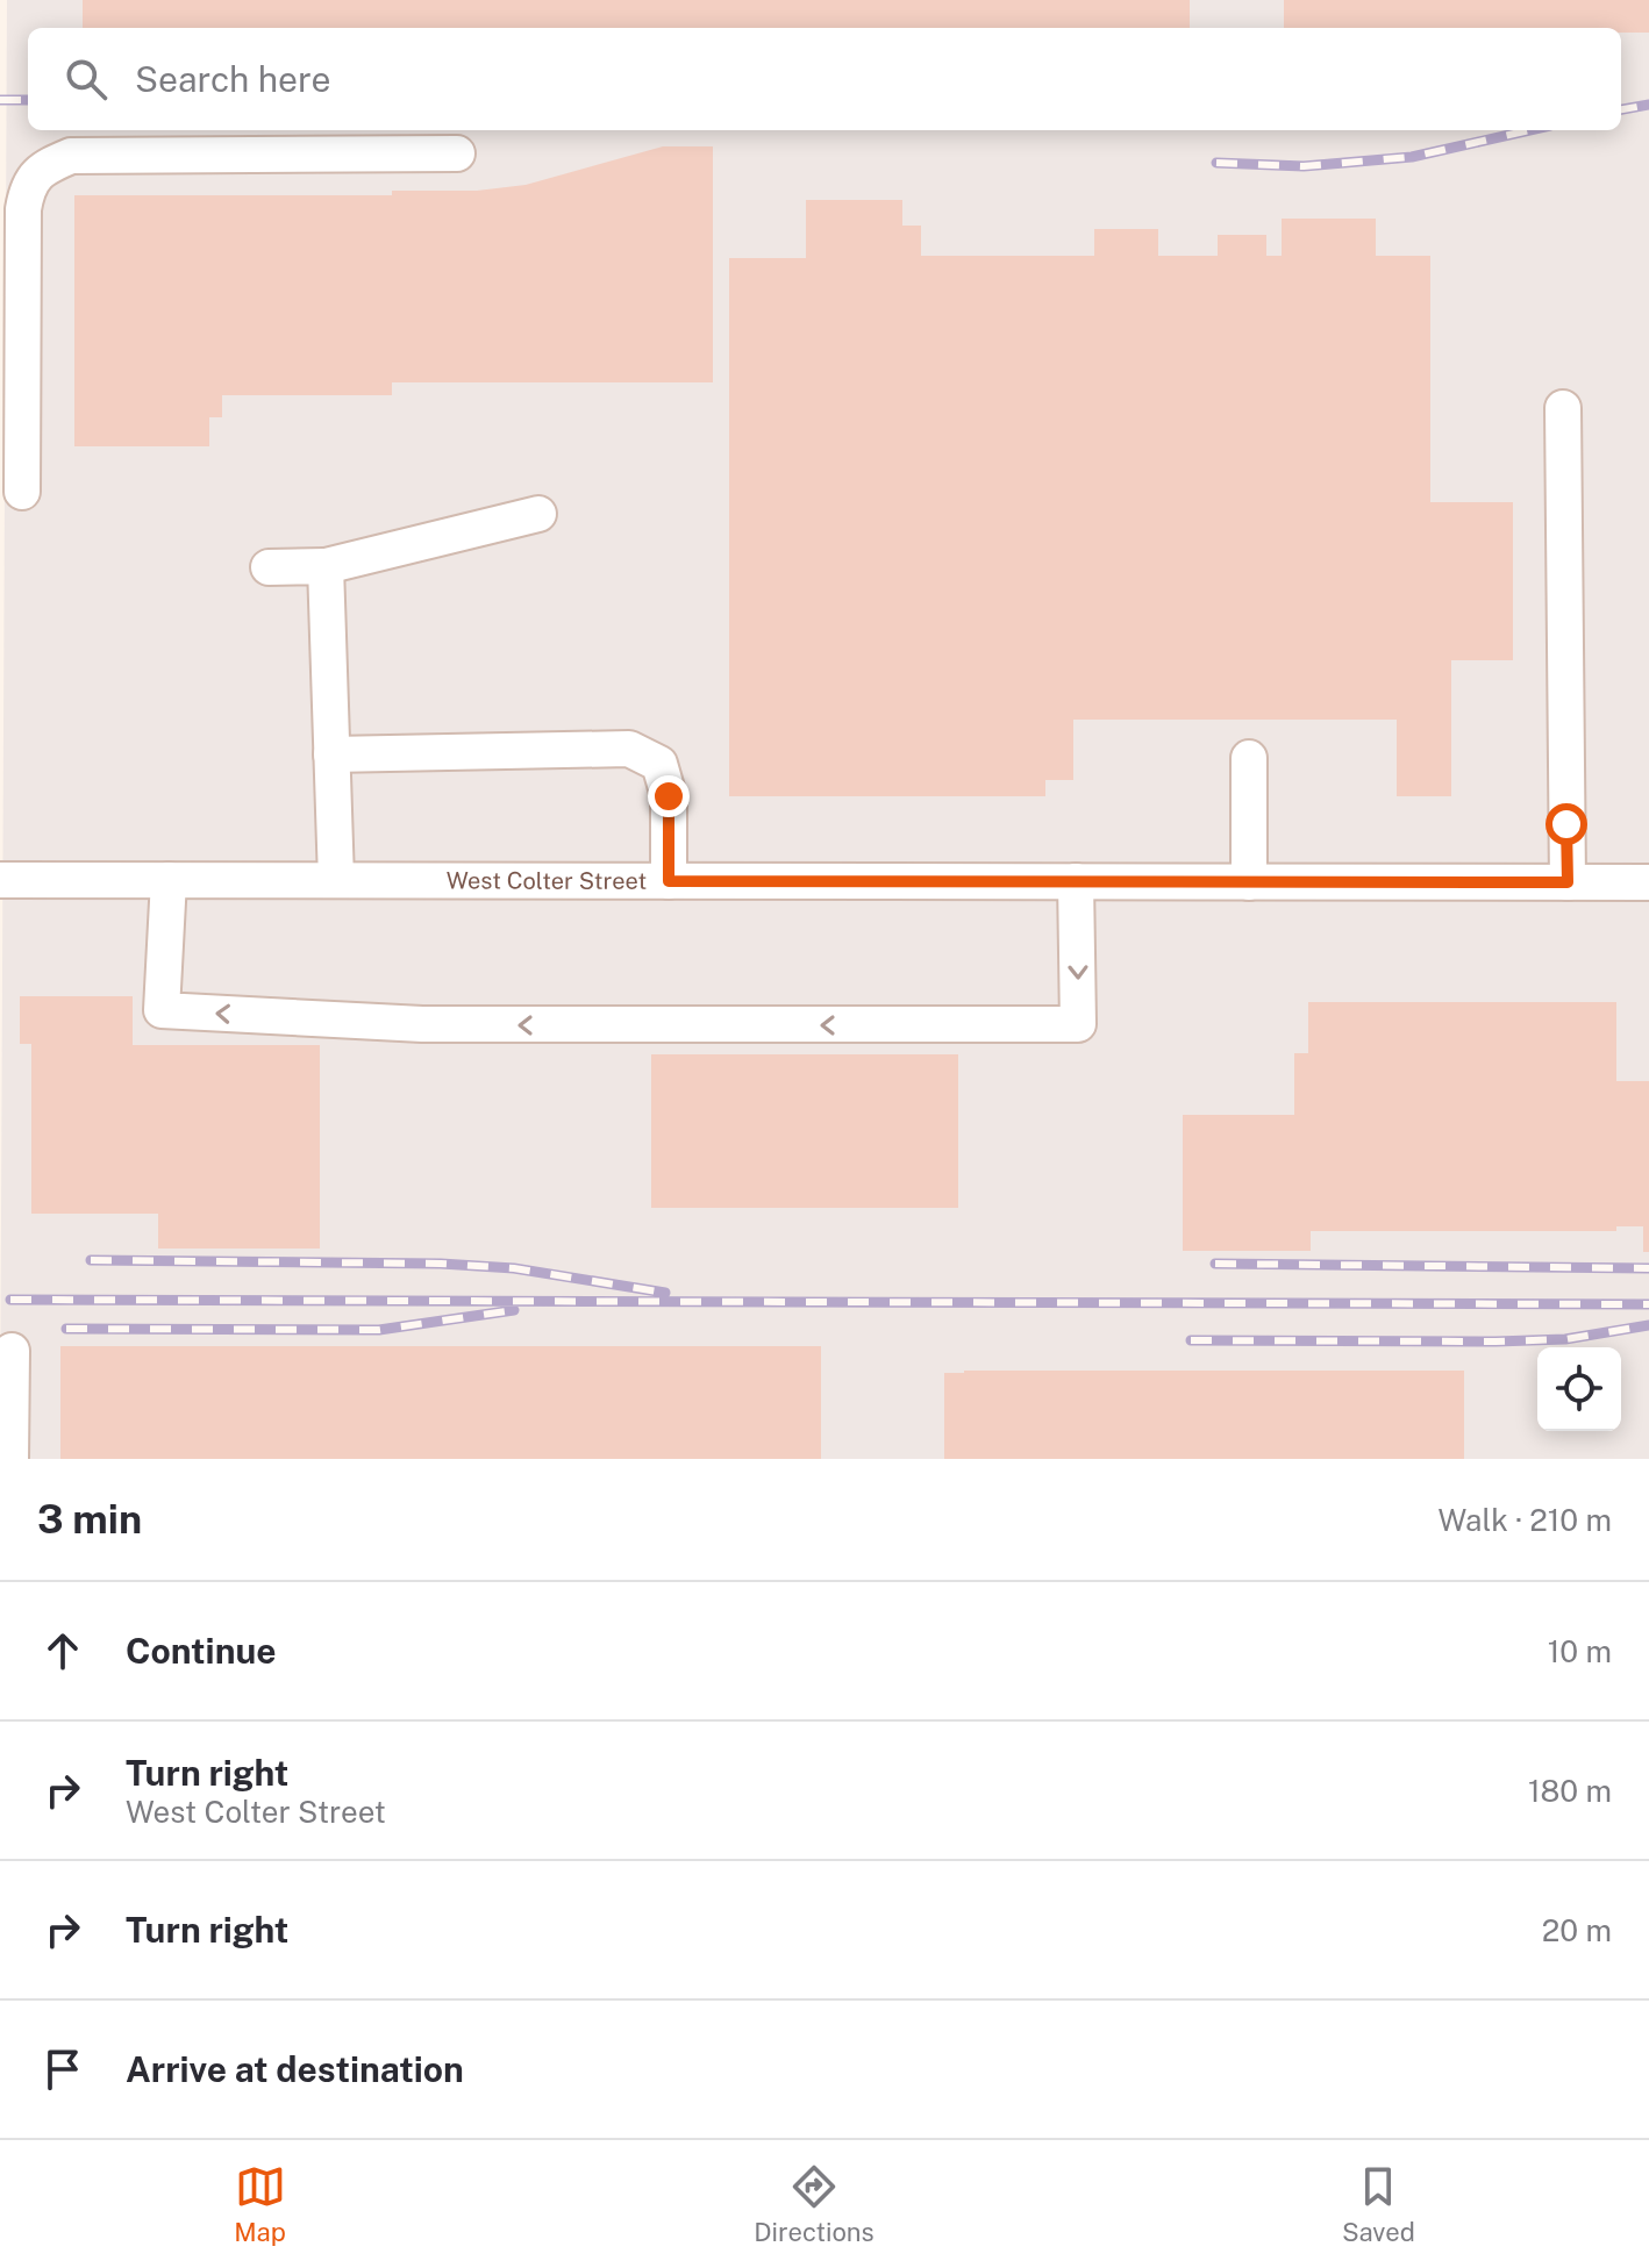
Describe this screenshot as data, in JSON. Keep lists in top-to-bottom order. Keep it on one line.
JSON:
{"streets":{"street":["West Colter Street"]},"page":{"search":"Search here","heading":["3 min","Walk · 210 m"],"list":[["Continue","10 m"],["Turn right","West Colter Street","180 m"],["Turn right","20 m"],"Arrive at destination"],"nav":["Map","Directions","Saved"]}}
